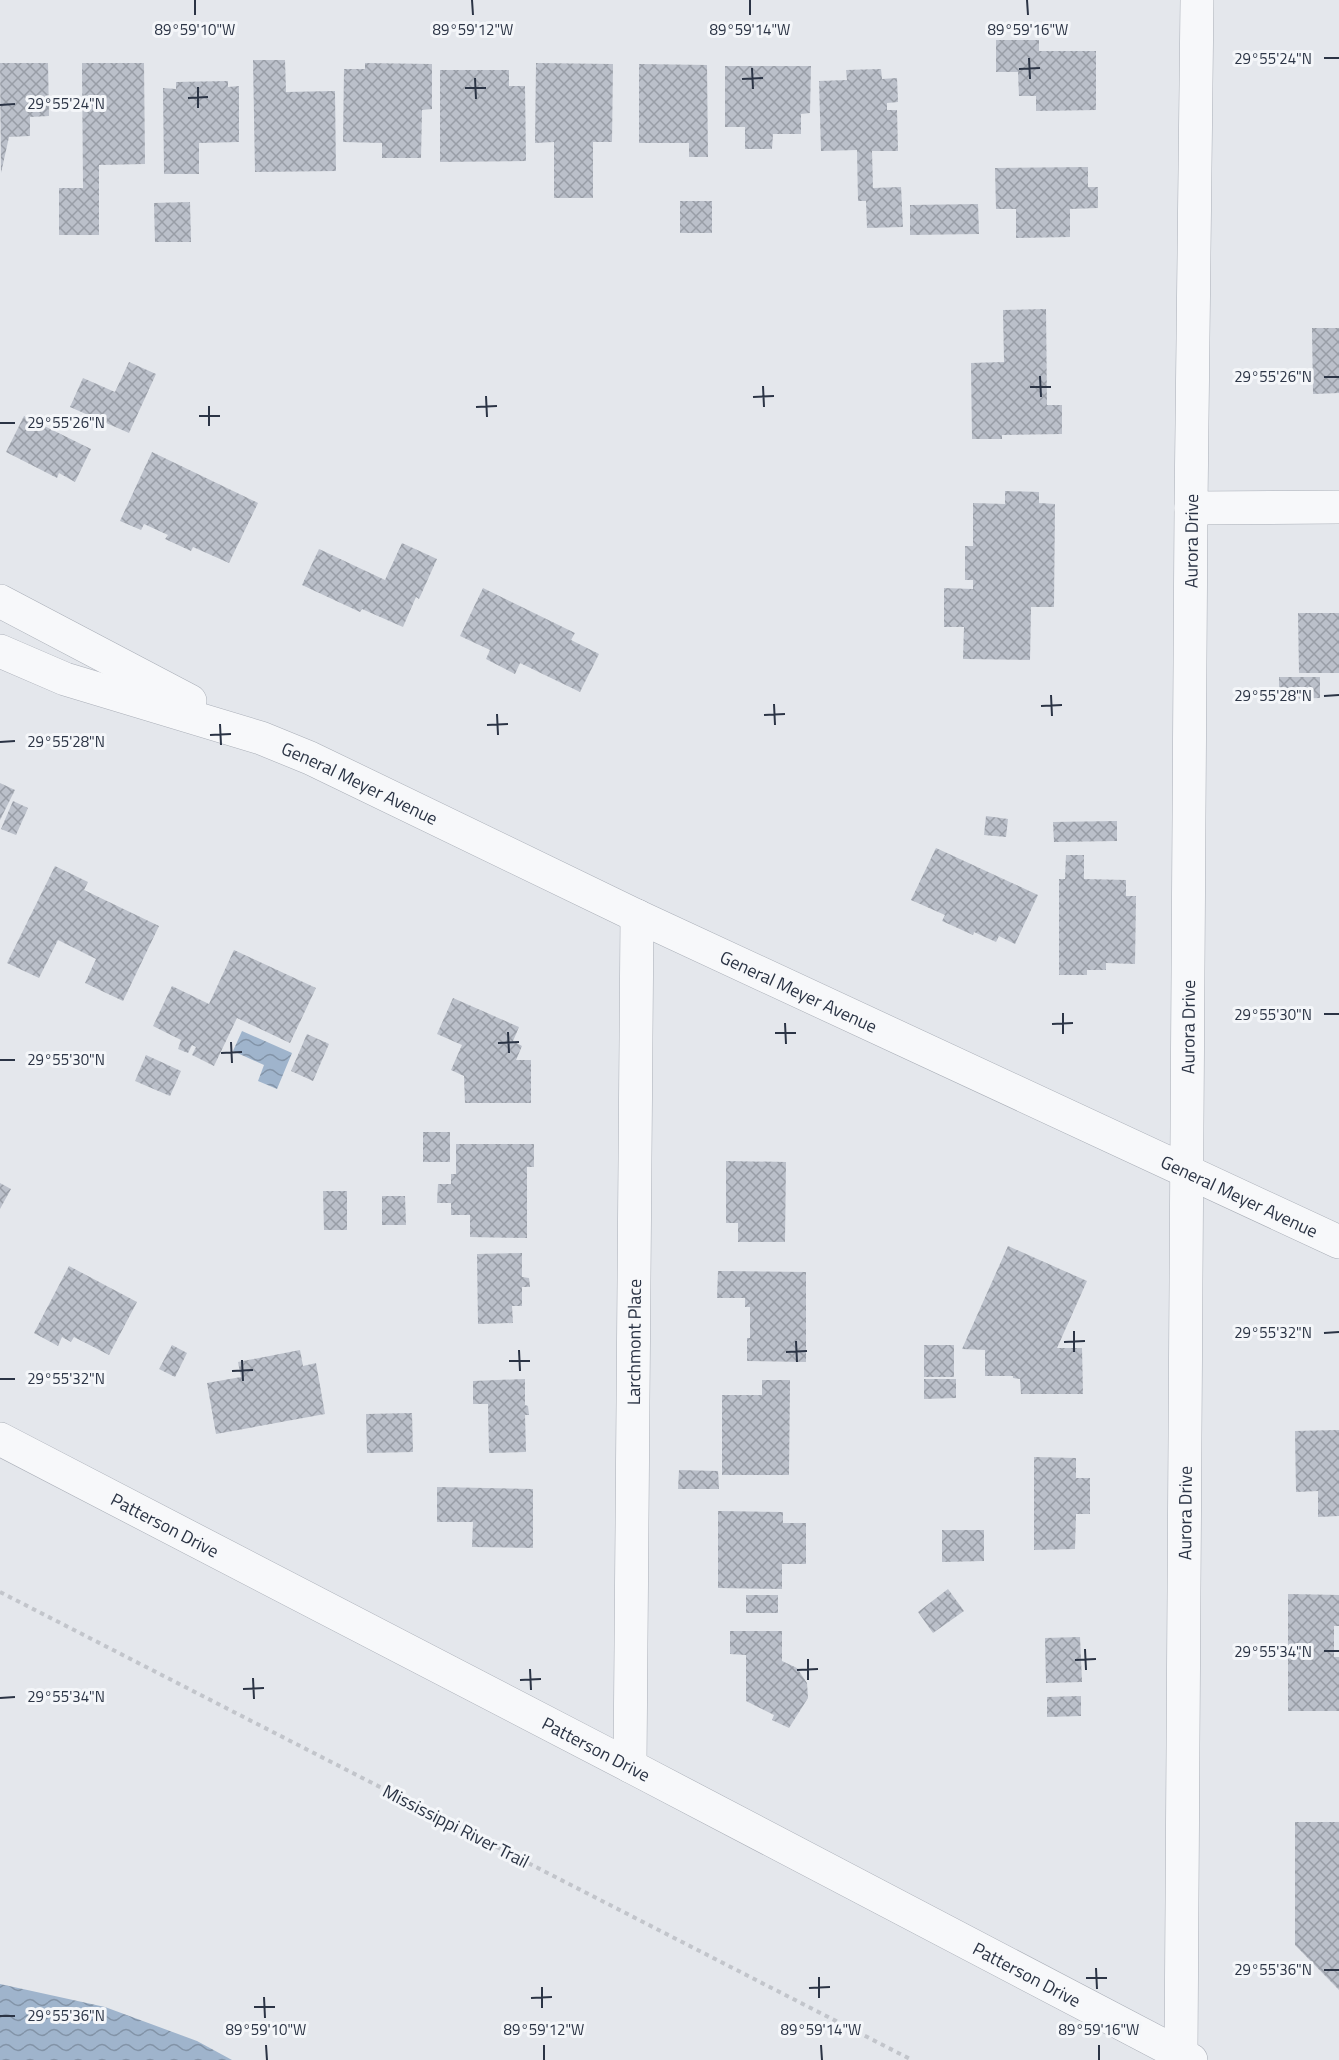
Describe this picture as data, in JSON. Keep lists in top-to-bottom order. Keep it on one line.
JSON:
{"streets":{"street":["Aurora Drive","General Meyer Avenue","Larchmont Place","Patterson Drive"],"path":["Mississippi River Trail"]},"crossings":[["Aurora Drive","General Meyer Avenue"],["Aurora Drive","Patterson Drive"],["General Meyer Avenue","Larchmont Place"],["Larchmont Place","Patterson Drive"]],"coordinates":["89°59'10\"W","89°59'12\"W","89°59'14\"W","89°59'16\"W","29°55'24\"N","29°55'26\"N","29°55'28\"N","29°55'30\"N","29°55'32\"N","29°55'34\"N","29°55'36\"N"]}
